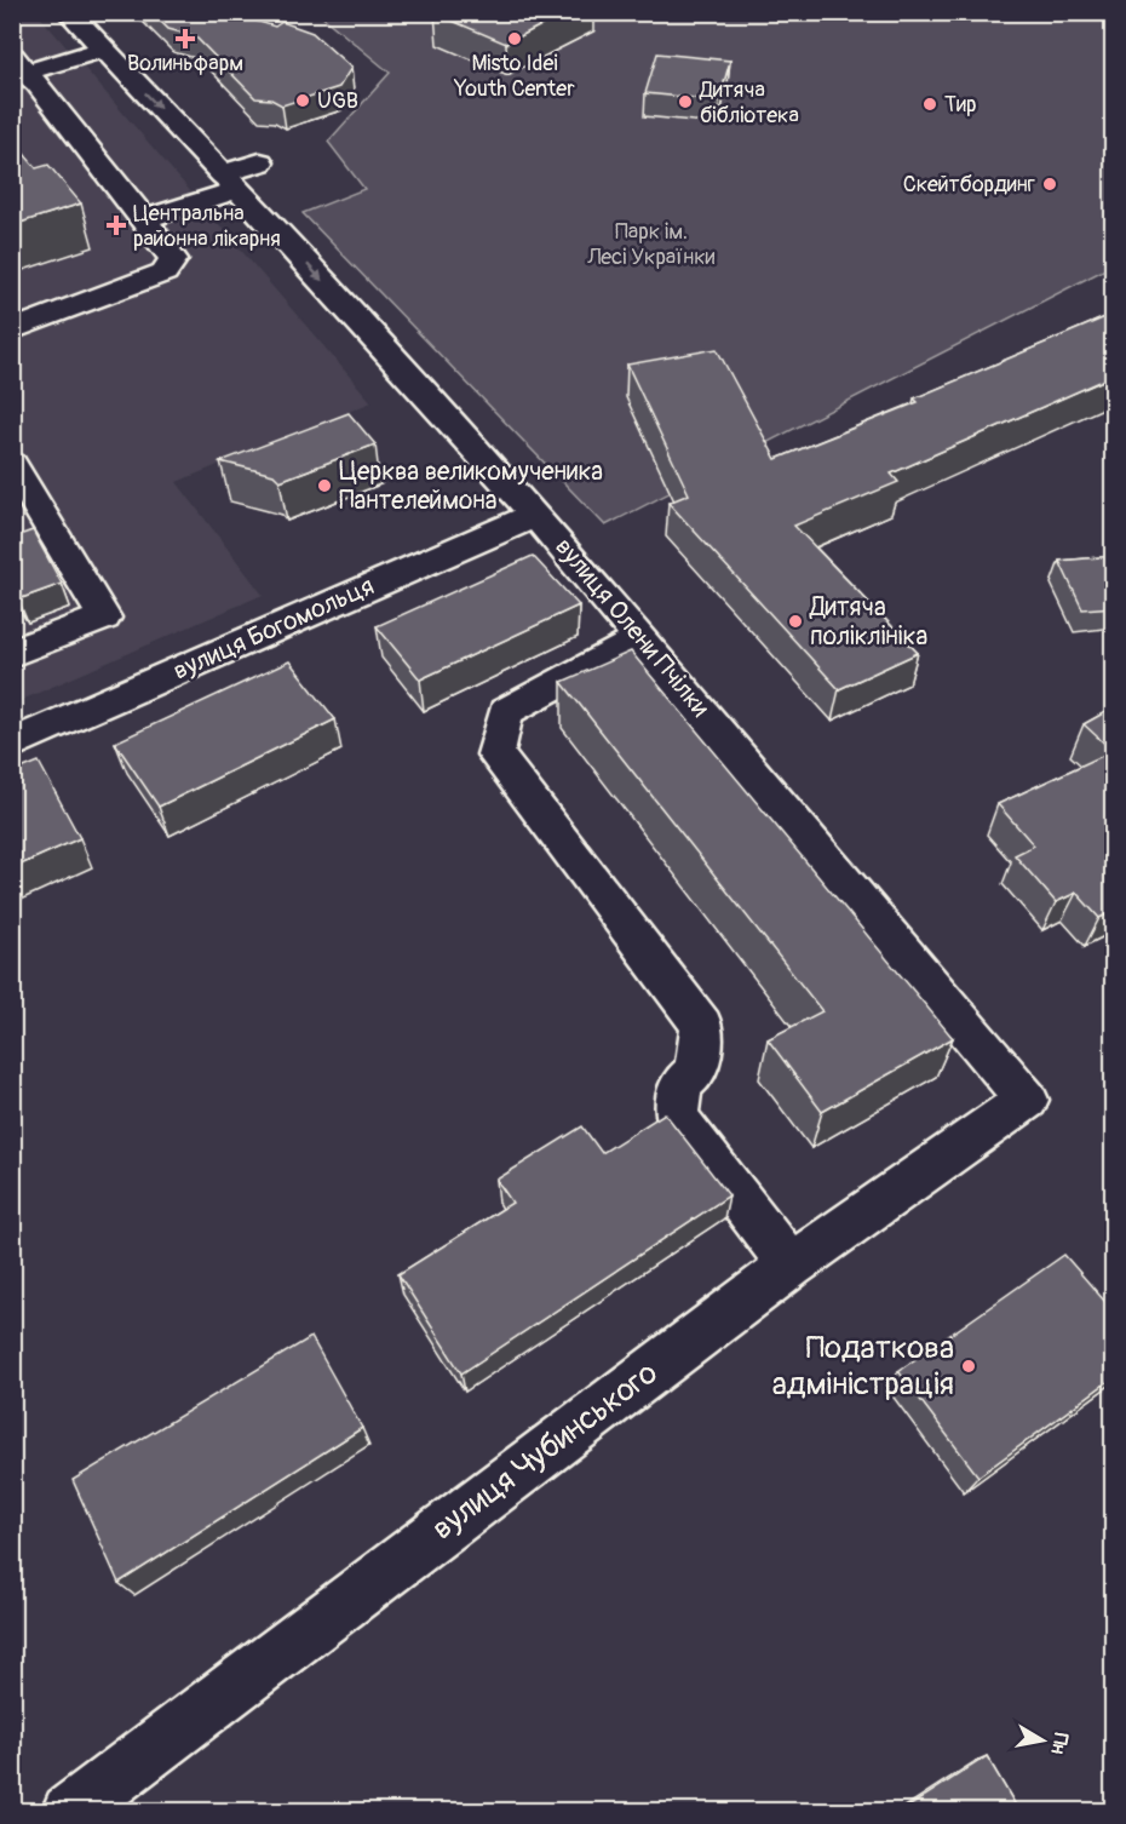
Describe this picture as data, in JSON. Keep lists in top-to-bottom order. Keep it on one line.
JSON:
{"streets":{"street":["вулиця Олени Пчілки","вулиця Богомольця","вулиця Чубинського"]},"crossings":[["вулиця Олени Пчілки","вулиця Богомольця"],["вулиця Олени Пчілки","вулиця Чубинського"]],"one_way":["вулиця Олени Пчілки"],"parks":["Парк ім. Лесі Українки"],"places":{"health":["Волиньфарм","Центральна районна лікарня"],"other":["Misto Idei Youth Center","UGB","Дитяча бібліотека","Тир","Скейтбординг","Церква великомученика Пантелеймона","Дитяча поліклініка","Податкова адміністрація"]},"north":"right"}
